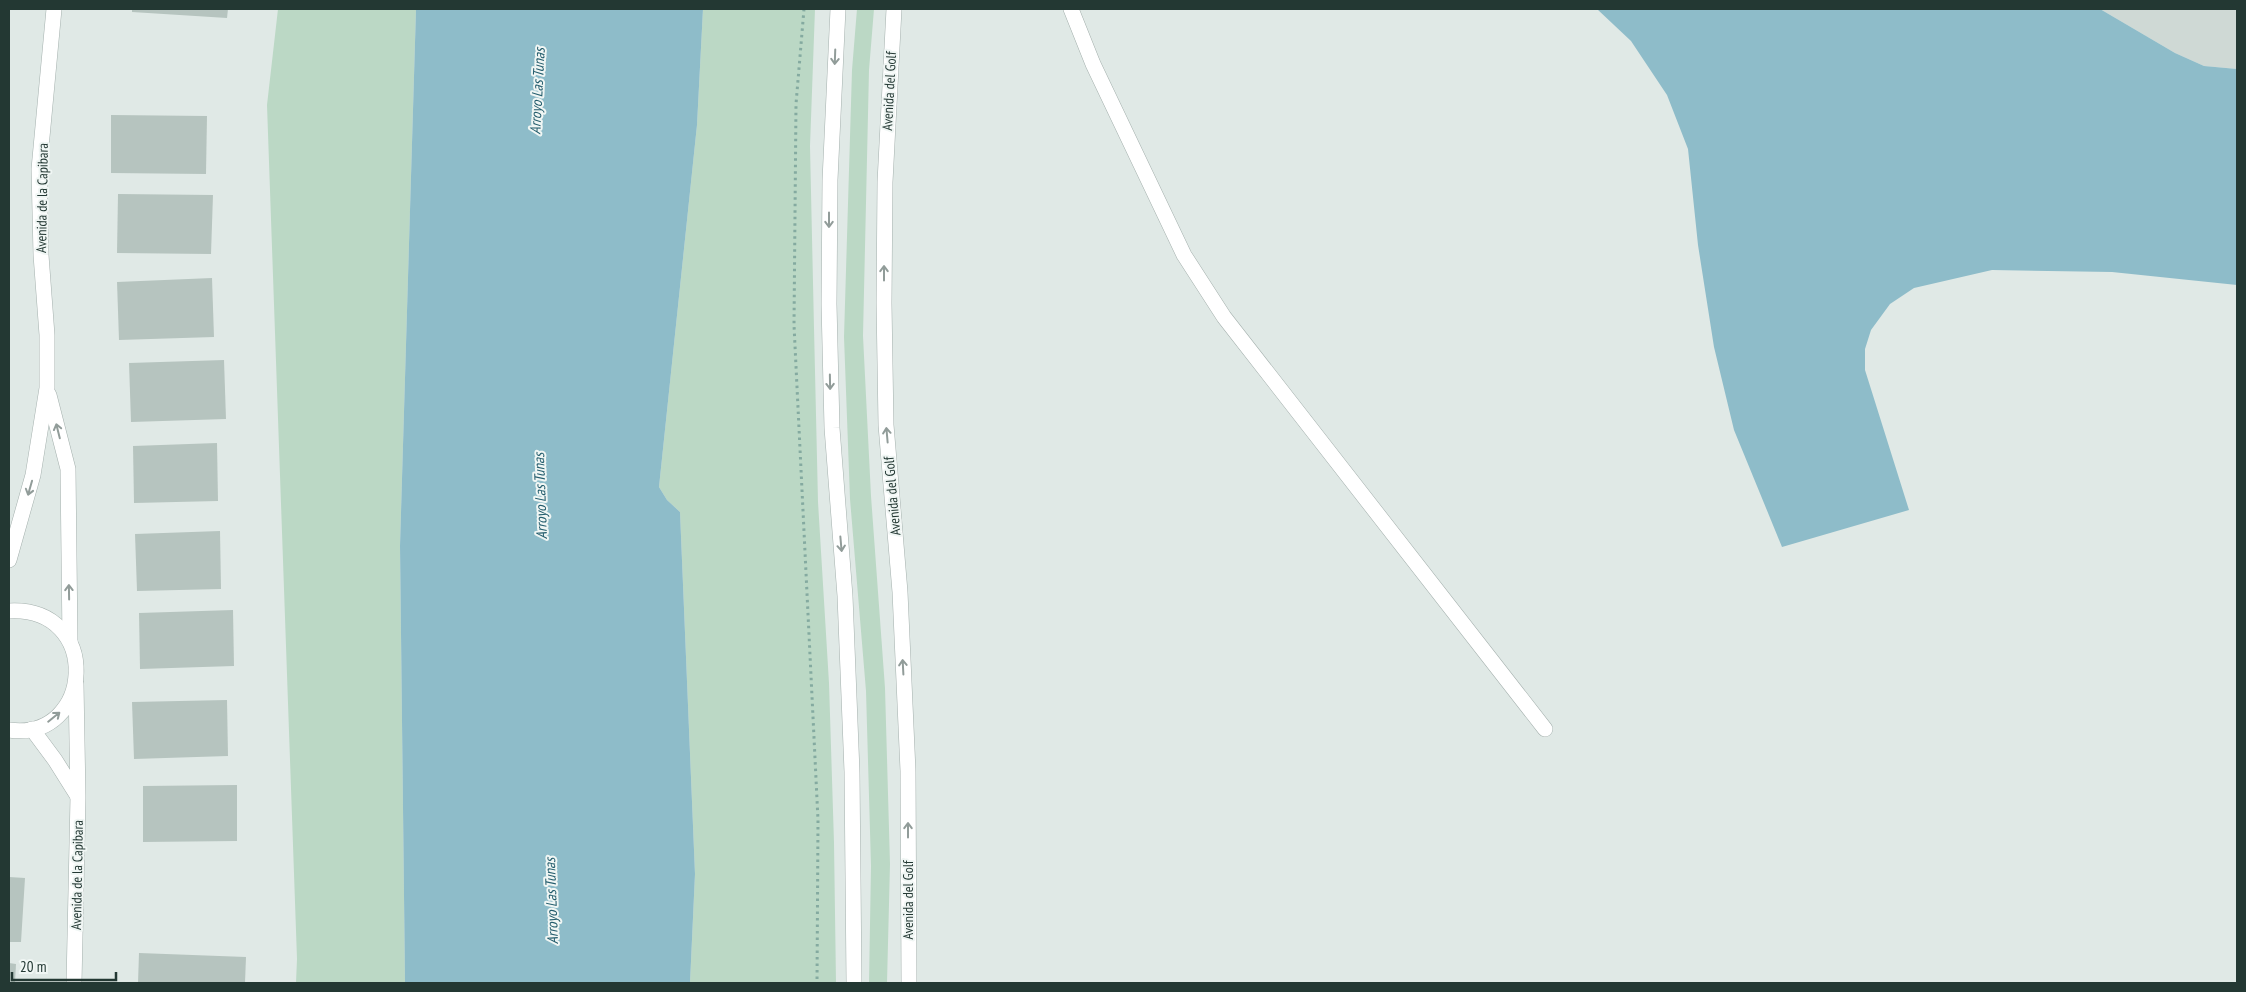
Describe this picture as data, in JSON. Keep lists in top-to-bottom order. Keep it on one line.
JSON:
{"streets":{"street":["Avenida del Golf","Avenida de la Capibara"]},"water":["Arroyo Las Tunas"],"scale_bar":"20 m"}
